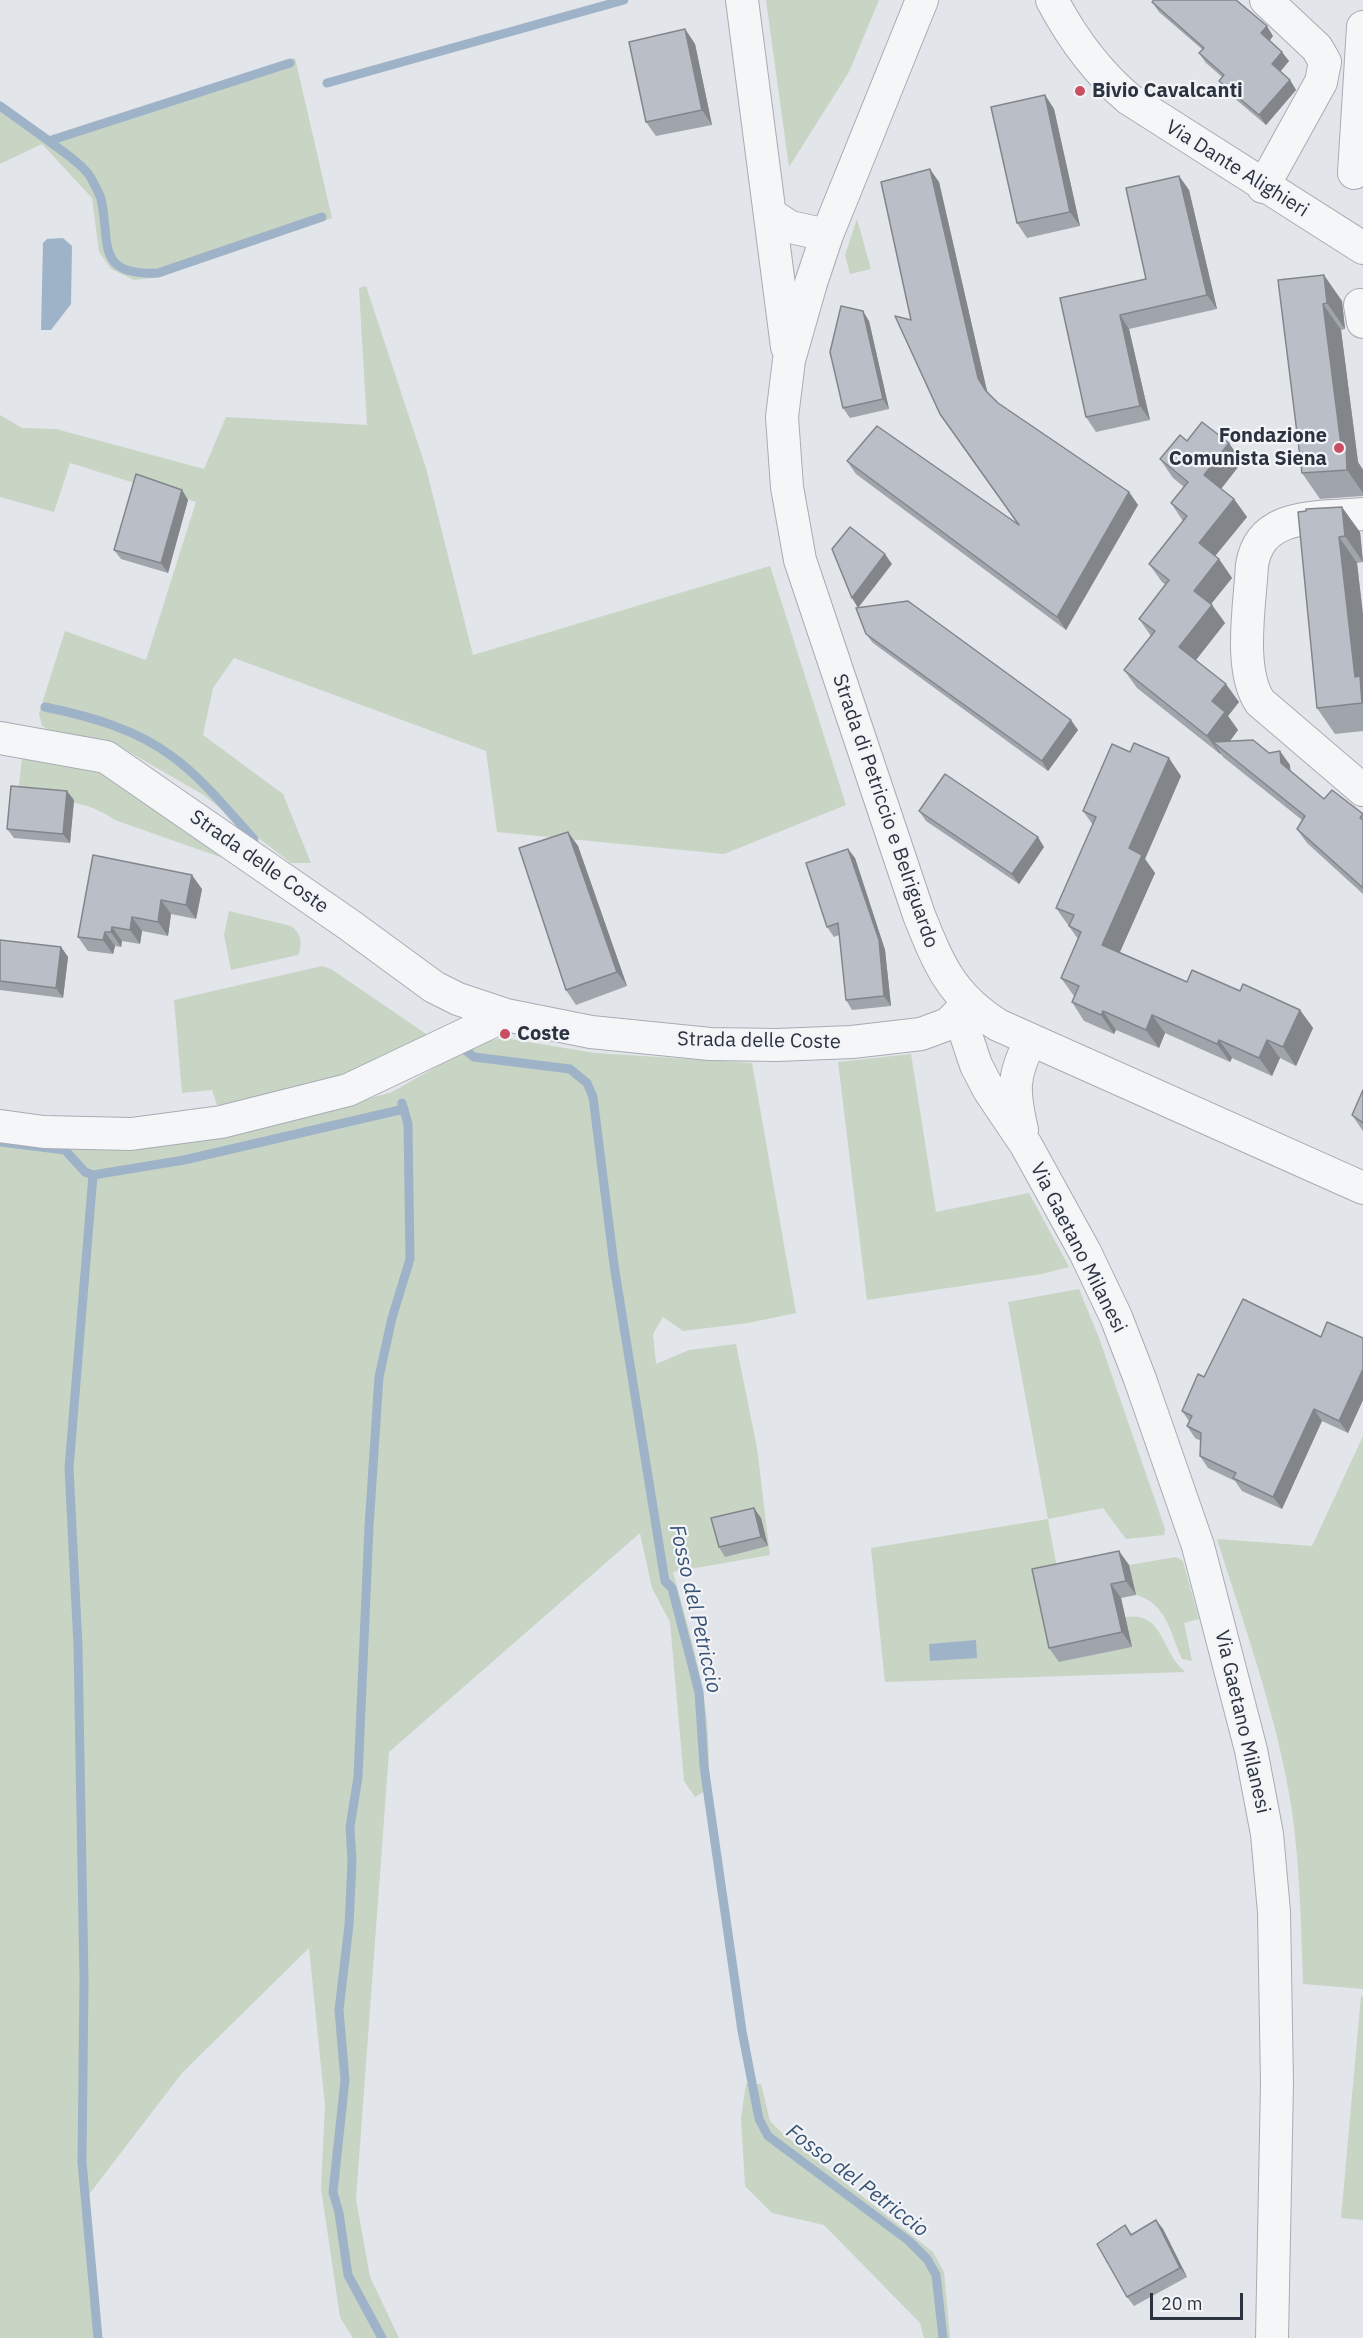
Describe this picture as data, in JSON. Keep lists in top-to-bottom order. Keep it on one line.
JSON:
{"streets":{"street":["Via Dante Alighieri","Strada di Petriccio e Belriguardo","Strada delle Coste","Via Gaetano Milanesi"]},"crossings":[["Strada di Petriccio e Belriguardo","Strada delle Coste"],["Strada di Petriccio e Belriguardo","Via Gaetano Milanesi"],["Strada delle Coste","Via Gaetano Milanesi"]],"water":["Fosso del Petriccio"],"places":["Bivio Cavalcanti","Fondazione Comunista Siena","Coste"],"scale_bar":"20 m"}
